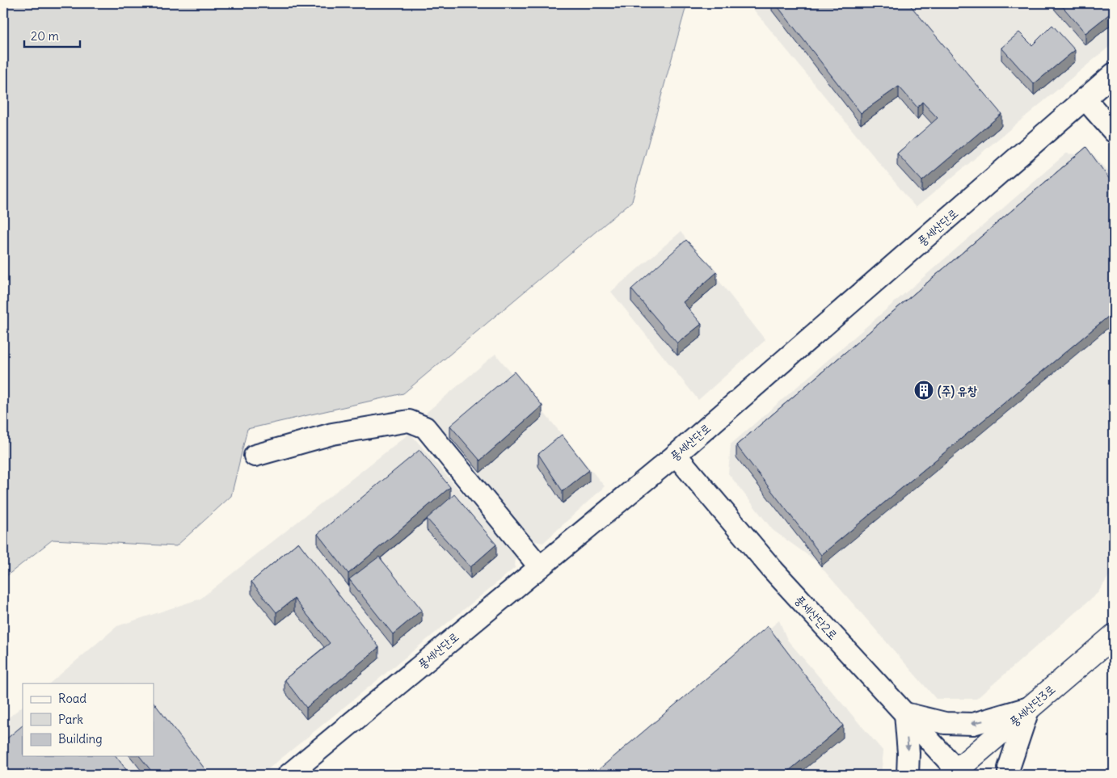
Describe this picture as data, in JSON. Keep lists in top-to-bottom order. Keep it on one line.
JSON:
{"streets":{"street":["풍세산단로","풍세산단2로","풍세산단3로"]},"crossings":[["풍세산단로","풍세산단2로"],["풍세산단2로","풍세산단3로"]],"places":{"building":["(주) 유창"]},"legend":["Road","Park","Building"],"scale_bar":"20 m"}
